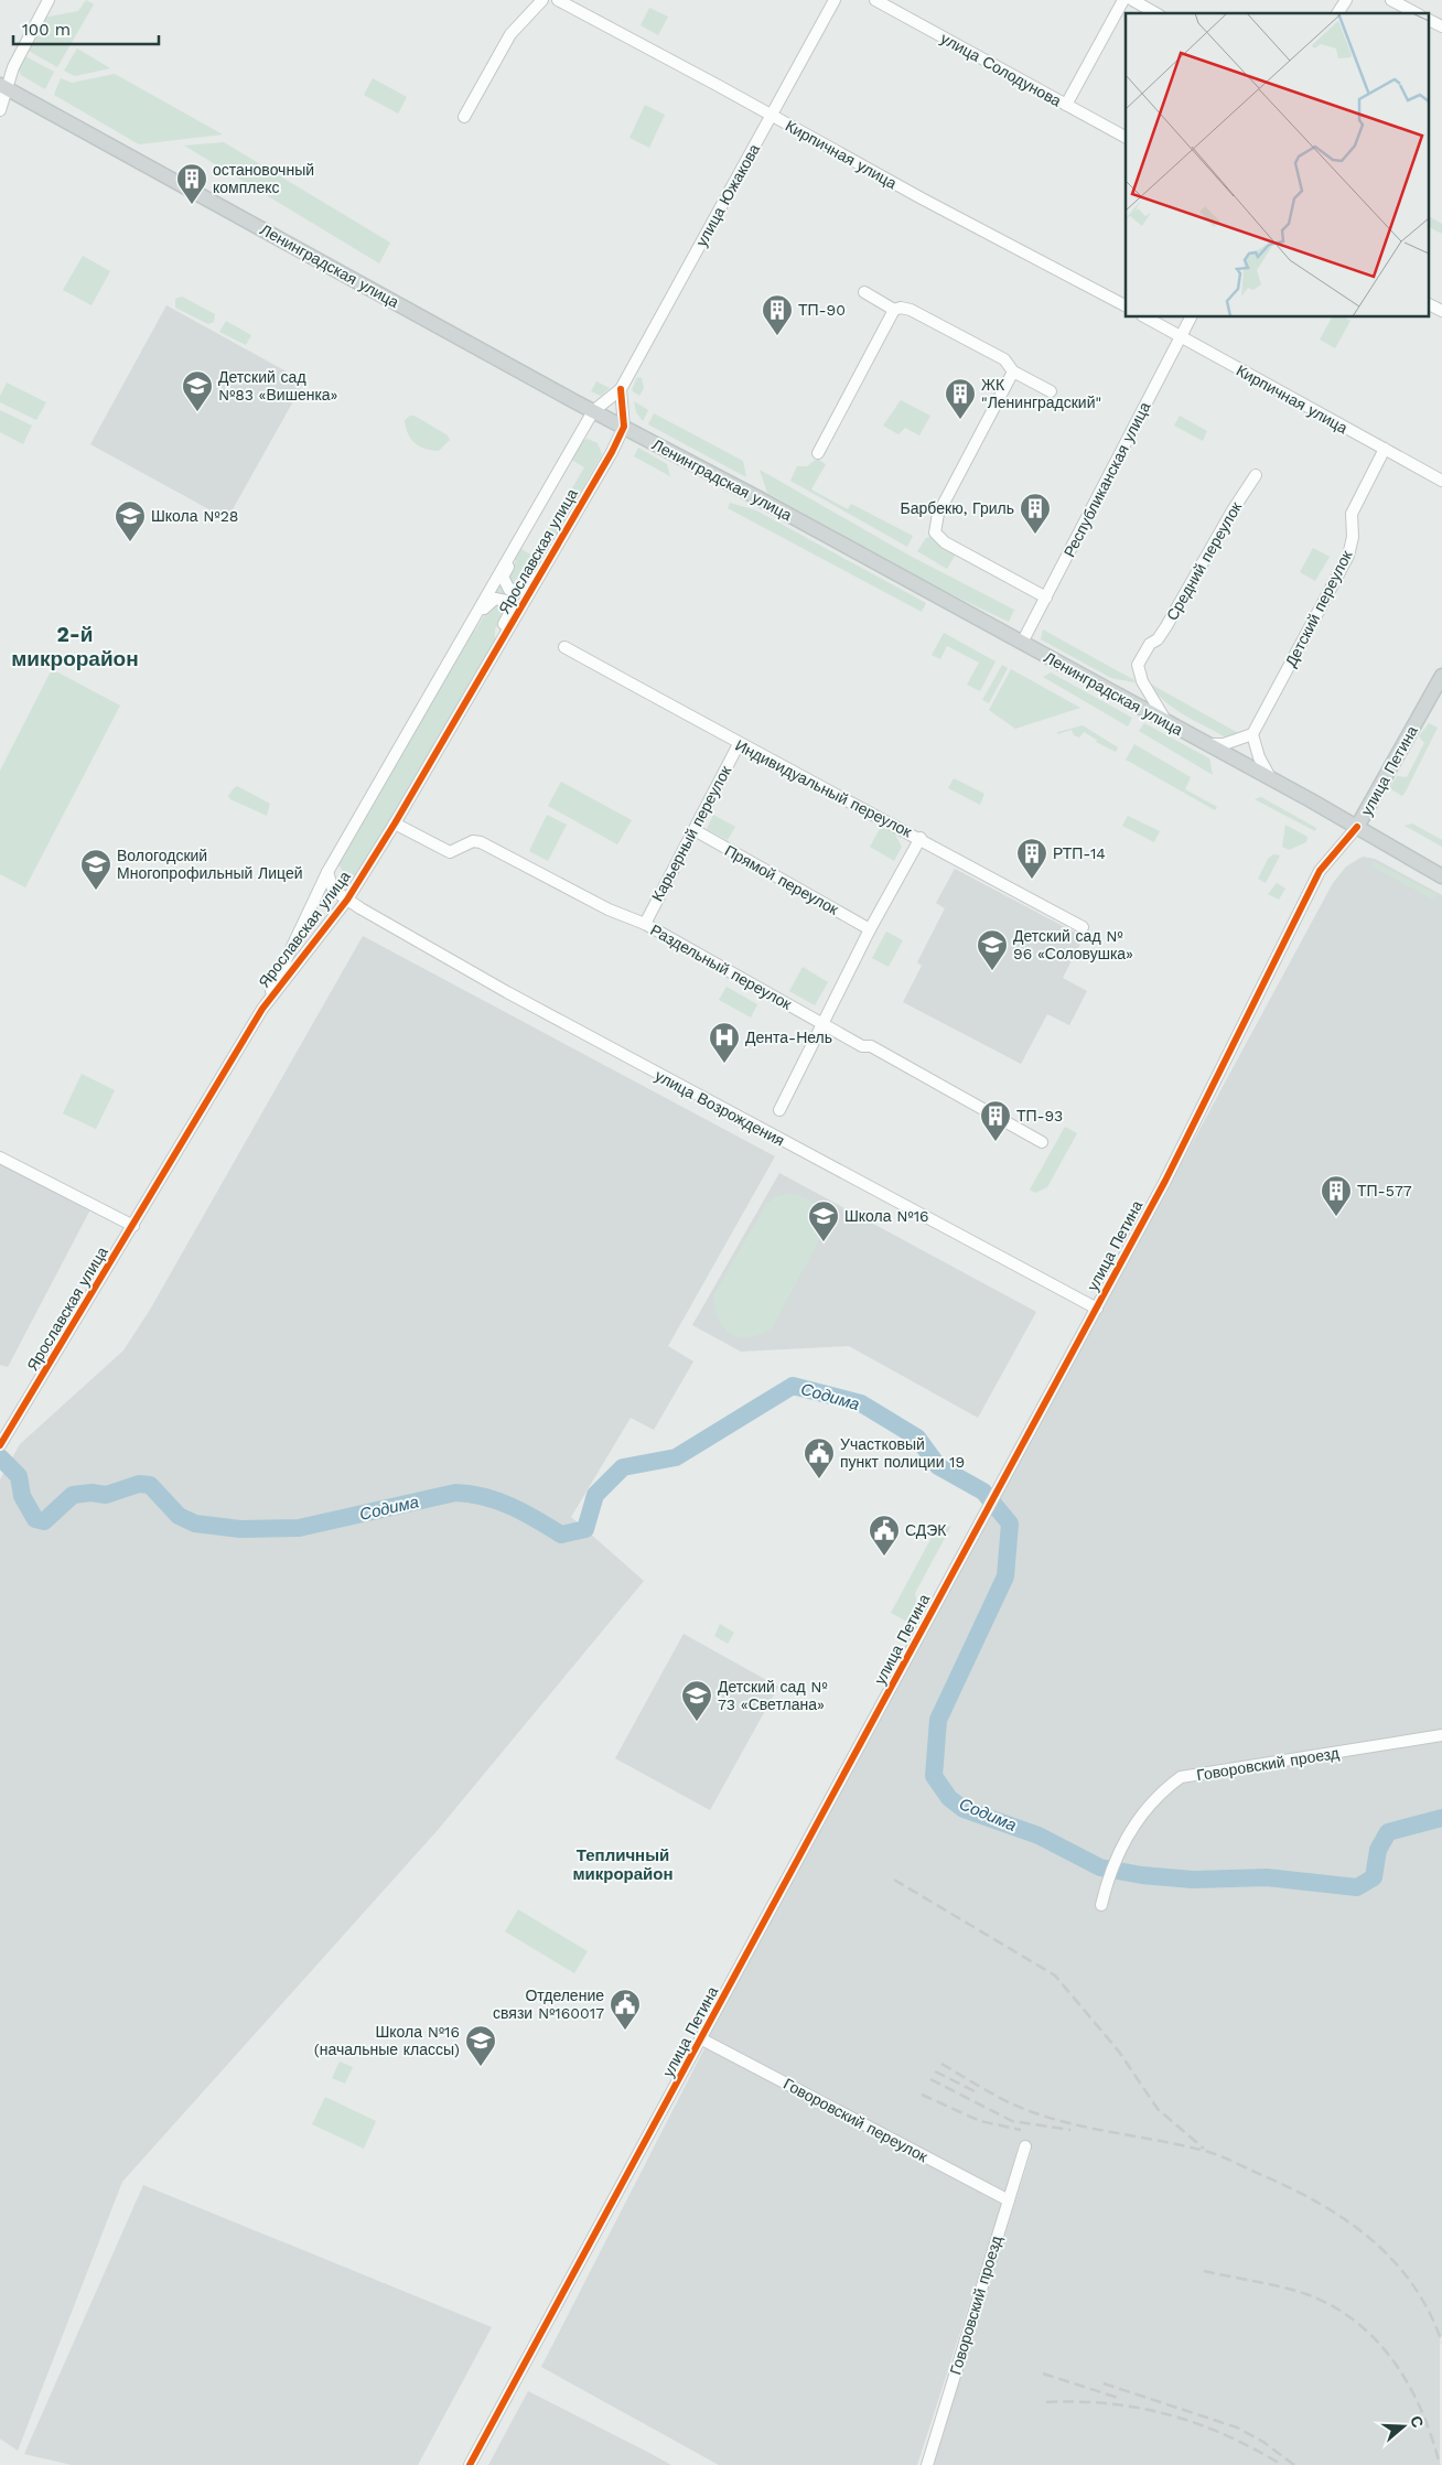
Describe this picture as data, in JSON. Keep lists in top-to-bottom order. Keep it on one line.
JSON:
{"streets":{"main road":["Ленинградская улица","улица Петина"],"street":["улица Солодунова","Кирпичная улица","улица Южакова","Республиканская улица","Ярославская улица","Средний переулок","Детский переулок","Индивидуальный переулок","Карьерный переулок","Прямой переулок","Раздельный переулок","улица Возрождения","Говоровский проезд","Говоровский переулок"]},"crossings":[["Кирпичная улица","улица Южакова"],["Кирпичная улица","Республиканская улица"],["Кирпичная улица","Детский переулок"],["улица Южакова","Ленинградская улица"],["улица Южакова","Ярославская улица"],["Ленинградская улица","Республиканская улица"],["Ленинградская улица","Ярославская улица"],["Ленинградская улица","Средний переулок"],["Ленинградская улица","улица Петина"],["Ярославская улица","Раздельный переулок"],["Ярославская улица","улица Возрождения"],["улица Петина","улица Возрождения"],["улица Петина","Говоровский переулок"],["Индивидуальный переулок","Карьерный переулок"],["Карьерный переулок","Прямой переулок"],["Карьерный переулок","Раздельный переулок"],["Говоровский проезд","Говоровский переулок"]],"districts":["2-й микрорайон","Тепличный микрорайон"],"water":["Содима"],"places":{"building":["остановочный комплекс","ТП-90","ЖК \"Ленинградский\"","Барбекю, Гриль","РТП-14","ТП-93","ТП-577"],"school or university":["Детский сад №83 «Вишенка»","Школа №28","Вологодский Многопрофильный Лицей","Детский сад № 96 «Соловушка»","Школа №16","Детский сад № 73 «Светлана»","Школа №16 (начальные классы)"],"hospital":["Дента-Нель"],"public building":["Участковый пункт полиции 19","СДЭК","Отделение связи №160017"]},"scale_bar":"100 m","north":"right"}
